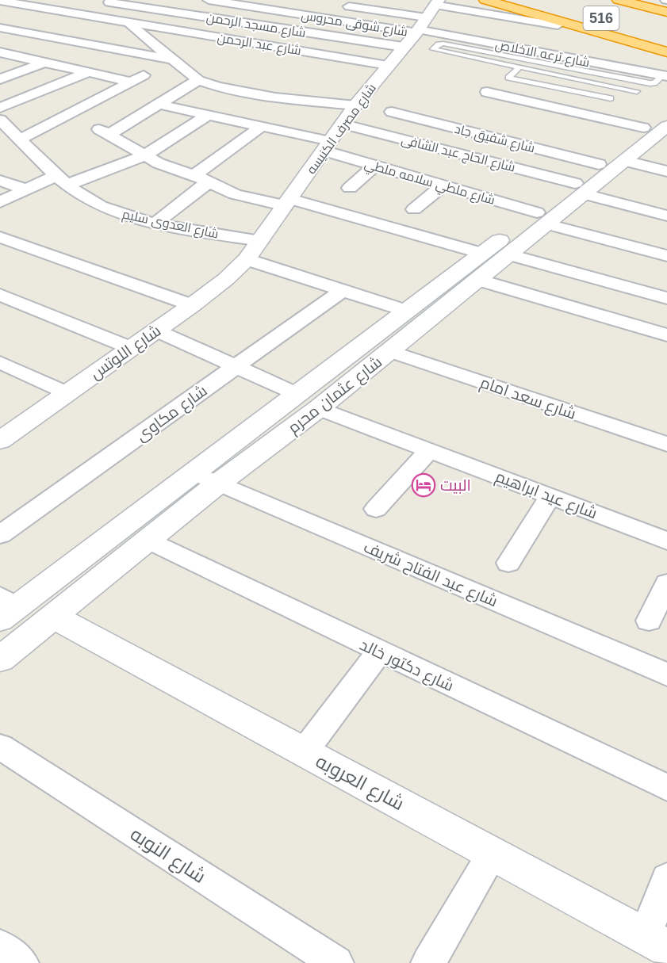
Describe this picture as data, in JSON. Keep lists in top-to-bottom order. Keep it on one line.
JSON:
{"streets":{"highway":["516"],"main road":["شارع مصرف الكنيسه","شارع اللوتس","شارع عثمان محرم","شارع العروبه"],"street":["شارع شوقى محروس","شارع مسجد الرحمن","شارع عبد الرحمن","شارع ترعه الاخلاص","شارع شفيق جاد","شارع الحاج عبد الشافى","شارع ملطي سلامه ملطي","شارع العدوى سليم","شارع سعد امام","شارع مكاوى","شارع عيد ابراهيم","شارع عبد الفتاح شريف","شارع دكتور خالد","شارع النوبه"]},"crossings":[["شارع شوقى محروس","شارع ترعه الاخلاص"],["شارع شوقى محروس","شارع مصرف الكنيسه"],["شارع مسجد الرحمن","شارع مصرف الكنيسه"],["شارع عبد الرحمن","شارع مصرف الكنيسه"],["شارع ترعه الاخلاص","شارع مصرف الكنيسه"],["شارع مصرف الكنيسه","شارع الحاج عبد الشافى"],["شارع مصرف الكنيسه","شارع ملطي سلامه ملطي"],["شارع مصرف الكنيسه","شارع العدوى سليم"],["شارع مصرف الكنيسه","شارع اللوتس"],["شارع شفيق جاد","شارع عثمان محرم"],["شارع الحاج عبد الشافى","شارع عثمان محرم"],["شارع ملطي سلامه ملطي","شارع عثمان محرم"],["شارع عثمان محرم","شارع سعد امام"],["شارع عثمان محرم","شارع عيد ابراهيم"],["شارع عثمان محرم","شارع عبد الفتاح شريف"],["شارع عثمان محرم","شارع دكتور خالد"],["شارع عثمان محرم","شارع العروبه"]],"places":{"hotel":["البيت"]}}
